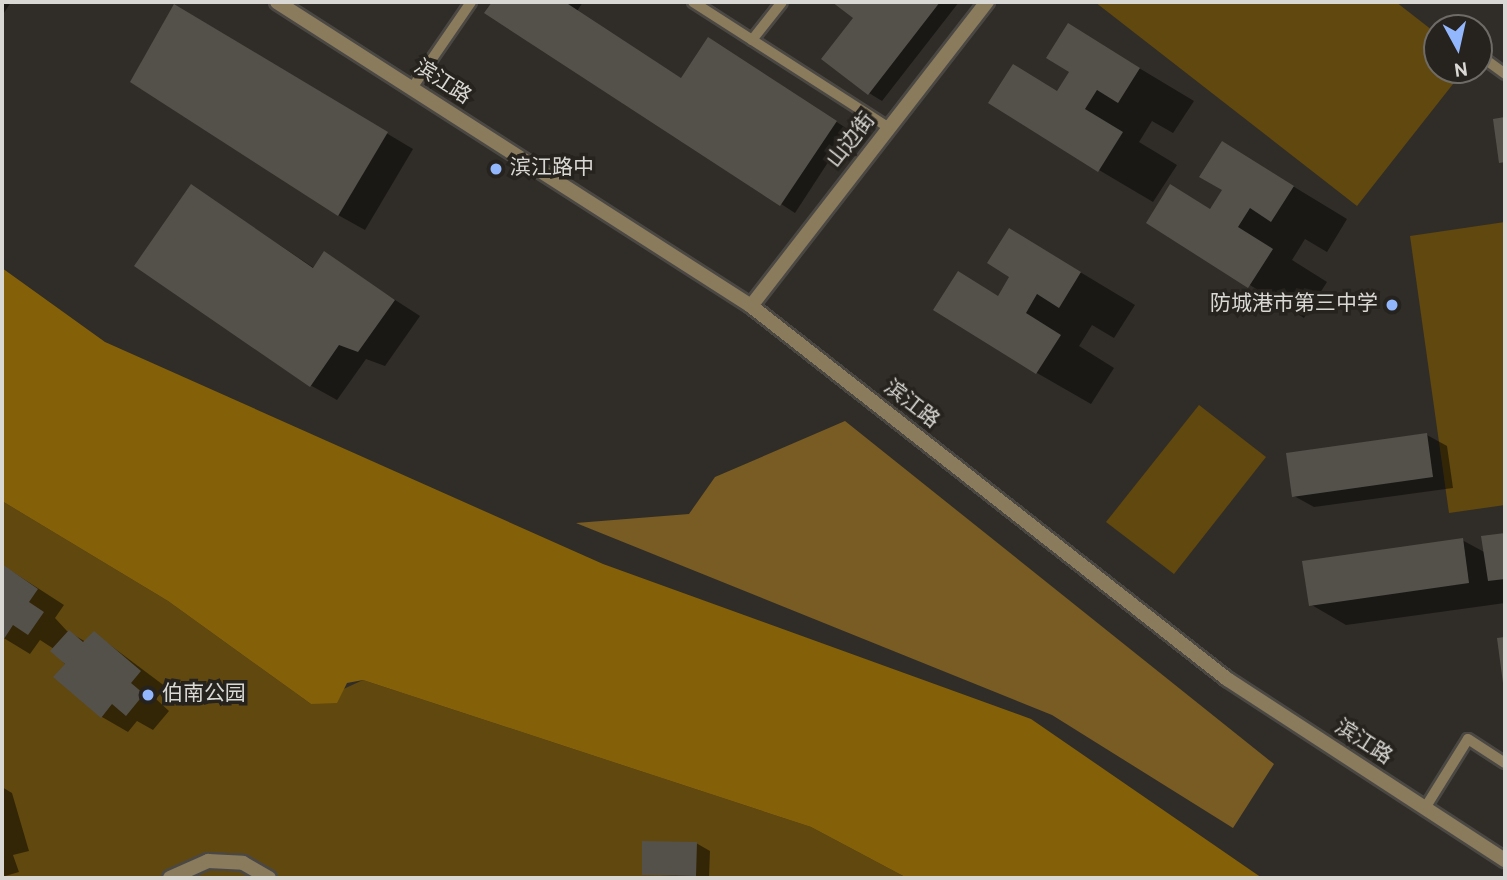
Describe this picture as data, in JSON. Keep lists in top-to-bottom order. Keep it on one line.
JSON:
{"streets":{"street":["滨江路","山边街"]},"crossings":[["滨江路","山边街"]],"places":["滨江路中","防城港市第三中学","伯南公园"],"north":"bottom"}
